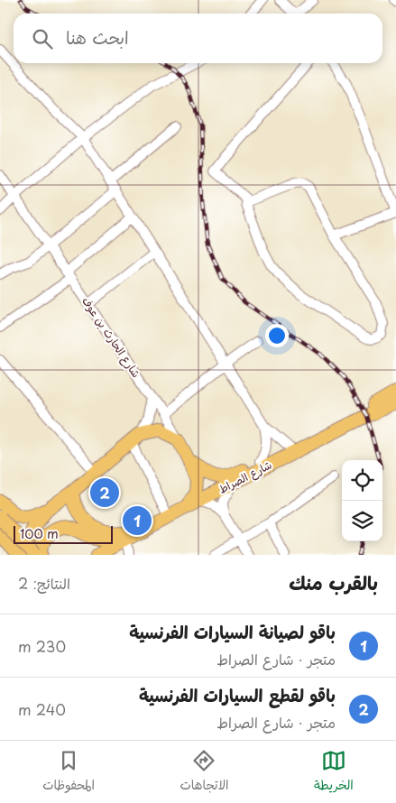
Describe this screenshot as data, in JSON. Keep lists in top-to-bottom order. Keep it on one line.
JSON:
{"streets":{"main road":["شارع الحارث بن عوف","شارع الصراط"]},"crossings":[["شارع الحارث بن عوف","شارع الصراط"]],"scale_bar":"100 m","page":{"search":"ابحث هنا","pins":["2","1"],"scale":"100 m","heading":["بالقرب منك","النتائج: 2"],"list":[{"mark":"1","name":"باقو لصيانة السيارات الفرنسية","note":"متجر · شارع الصراط","value":"230 m"},{"mark":"2","name":"باقو لقطع السيارات الفرنسية","note":"متجر · شارع الصراط","value":"240 m"}],"nav":["الخريطة","الاتجاهات","المحفوظات"]}}
